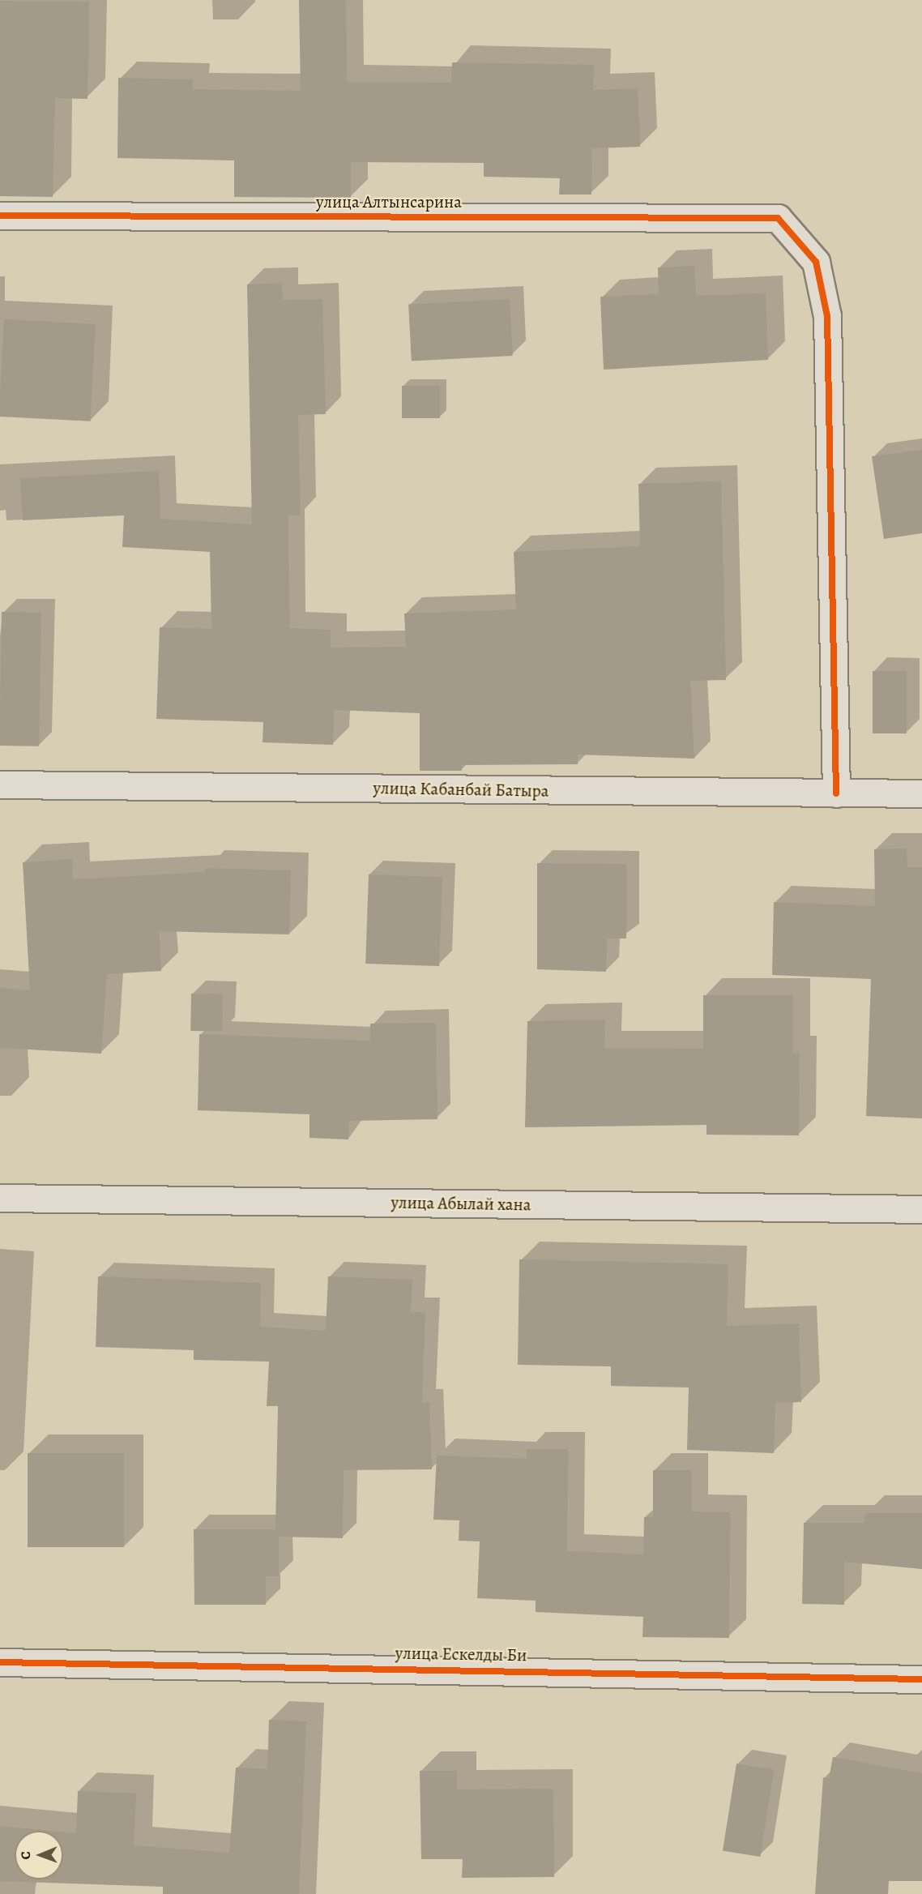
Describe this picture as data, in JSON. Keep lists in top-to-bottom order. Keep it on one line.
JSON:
{"streets":{"street":["улица Алтынсарина","улица Кабанбай Батыра","улица Абылай хана","улица Ескелды Би"]},"crossings":[["улица Алтынсарина","улица Кабанбай Батыра"]],"north":"left"}
